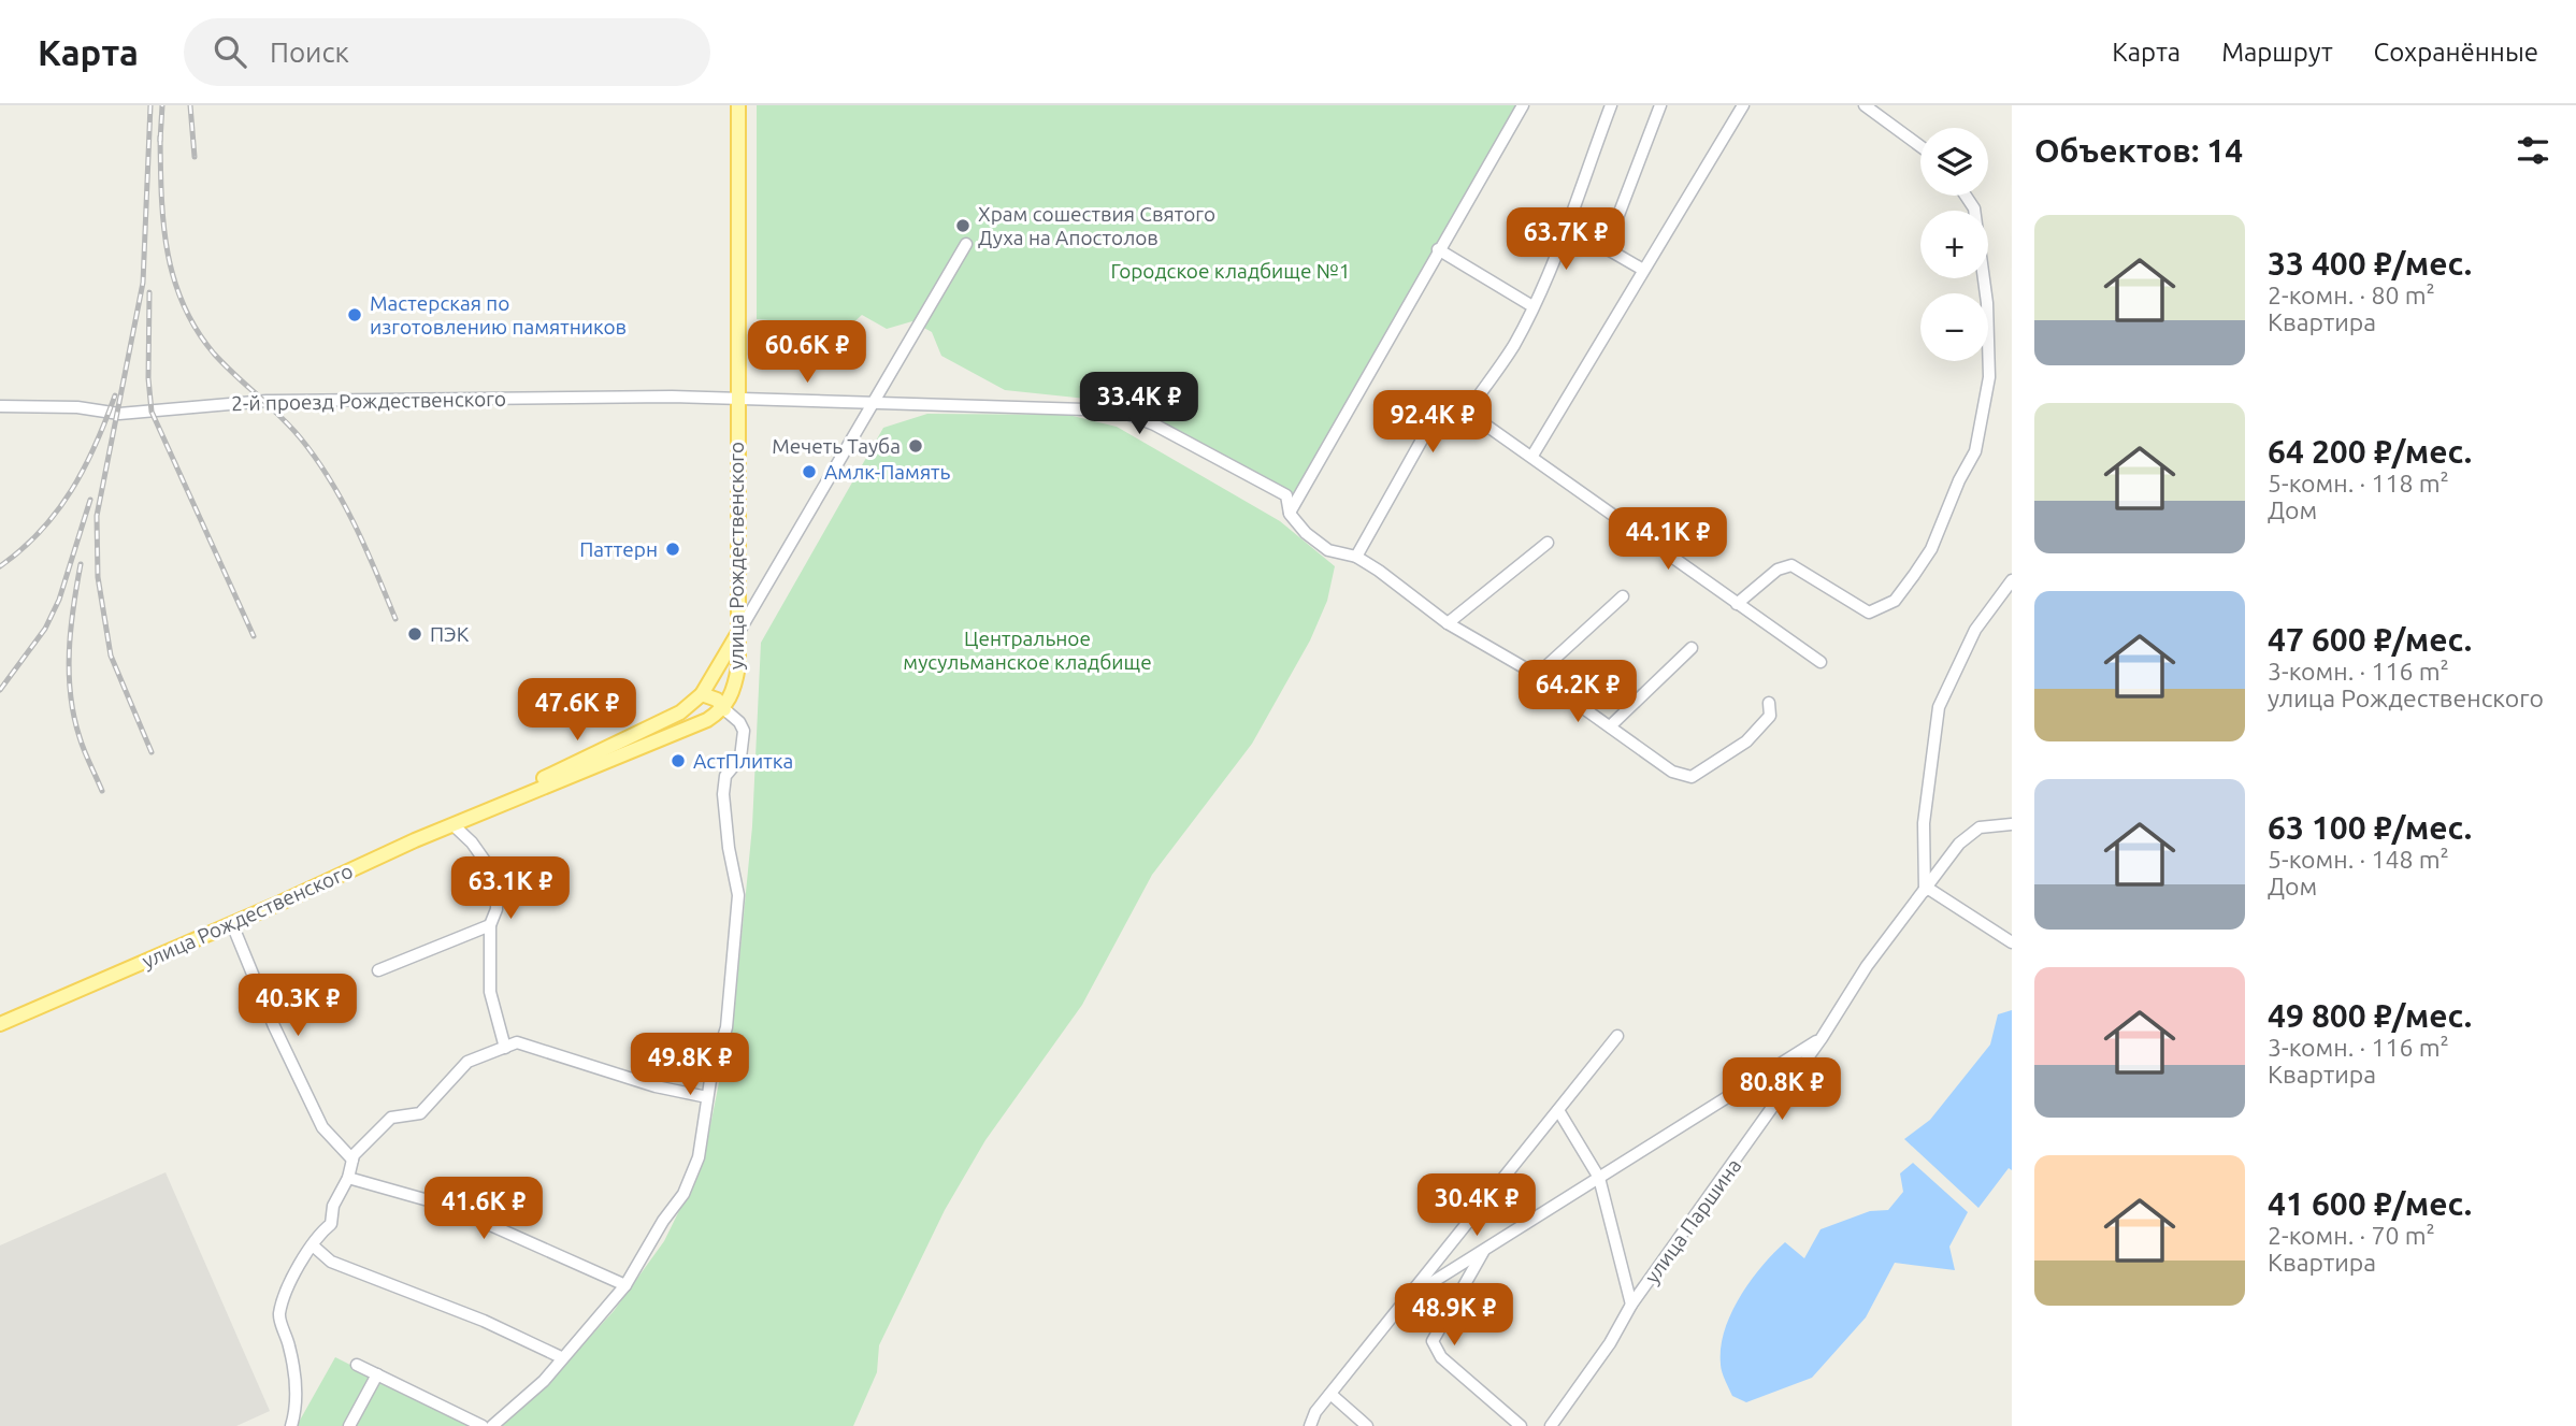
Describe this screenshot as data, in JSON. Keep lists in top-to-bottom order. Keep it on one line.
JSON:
{"streets":{"main road":["улица Рождественского"],"street":["2-й проезд Рождественского","улица Паршина"]},"crossings":[["2-й проезд Рождественского","улица Рождественского"]],"parks":["Городское кладбище №1","Центральное мусульманское кладбище"],"places":["Храм сошествия Святого Духа на Апостолов","Мастерская по изготовлению памятников","Мечеть Тауба","Амлк-Память","Паттерн","ПЭК","АстПлитка"],"page":{"header":"Карта","search":"Поиск","nav":["Карта","Маршрут","Сохранённые"],"heading":"Объектов: 14","map_buttons":["+","−"],"list":[{"name":"33 400 ₽/мес.","note":"2-комн. · 80 m² · Квартира"},{"name":"64 200 ₽/мес.","note":"5-комн. · 118 m² · Дом"},{"name":"47 600 ₽/мес.","note":"3-комн. · 116 m² · улица Рождественского"},{"name":"63 100 ₽/мес.","note":"5-комн. · 148 m² · Дом"},{"name":"49 800 ₽/мес.","note":"3-комн. · 116 m² · Квартира"},{"name":"41 600 ₽/мес.","note":"2-комн. · 70 m² · Квартира"}],"price":["63.7K ₽","60.6K ₽","33.4K ₽","92.4K ₽","44.1K ₽","64.2K ₽","47.6K ₽","63.1K ₽","40.3K ₽","49.8K ₽","80.8K ₽","30.4K ₽","41.6K ₽","48.9K ₽"]}}
